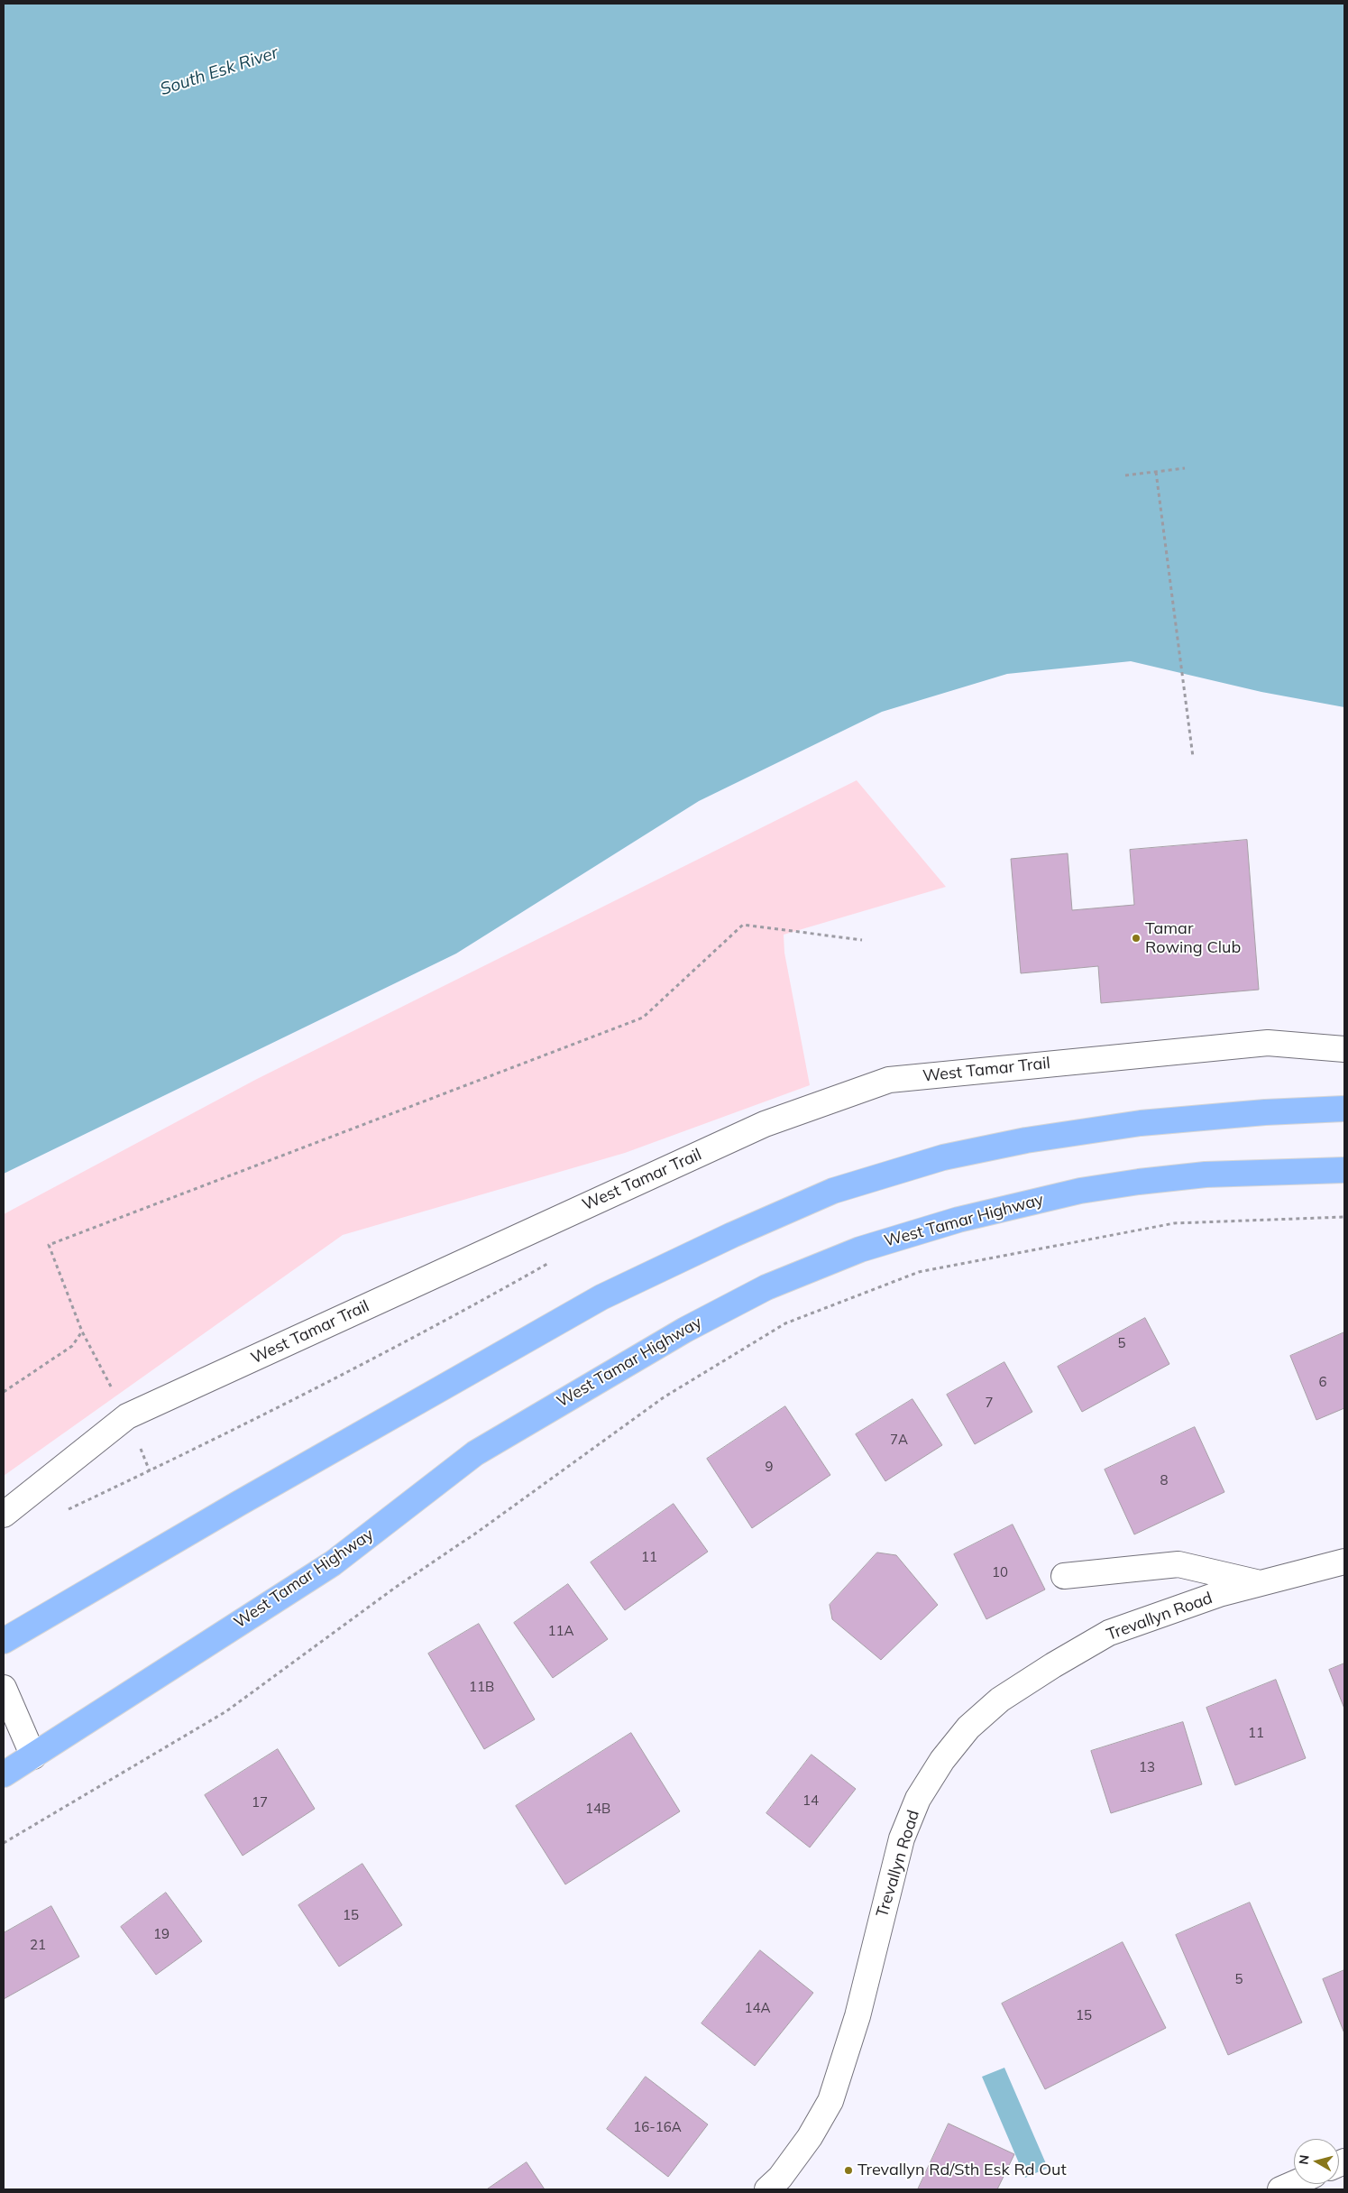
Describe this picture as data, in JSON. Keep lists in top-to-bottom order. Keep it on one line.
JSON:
{"streets":{"highway":["West Tamar Highway"],"street":["West Tamar Trail","Trevallyn Road"]},"water":["South Esk River"],"places":["Tamar Rowing Club","Trevallyn Rd/Sth Esk Rd Out"],"house_numbers":["5","6","7","7A","9","8","11","10","11A","11B","11","13","14","17","14B","15","19","21","5","14A","15","16-16A"],"north":"left"}
